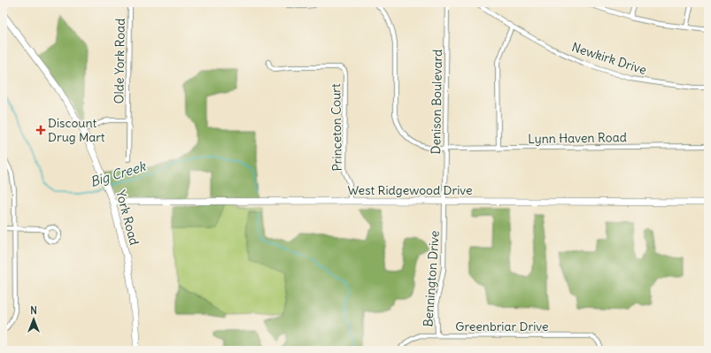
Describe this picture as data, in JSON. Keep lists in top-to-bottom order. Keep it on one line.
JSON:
{"streets":{"main road":["West Ridgewood Drive","York Road"],"street":["Newkirk Drive","Olde York Road","Denison Boulevard","Princeton Court","Lynn Haven Road","Bennington Drive","Greenbriar Drive"]},"crossings":[["Olde York Road","York Road"],["Denison Boulevard","Lynn Haven Road"],["Denison Boulevard","West Ridgewood Drive"],["Denison Boulevard","Bennington Drive"],["Princeton Court","West Ridgewood Drive"],["West Ridgewood Drive","York Road"],["West Ridgewood Drive","Bennington Drive"],["Bennington Drive","Greenbriar Drive"]],"water":["Big Creek"],"places":{"health":["Discount Drug Mart"]},"north":"top"}
